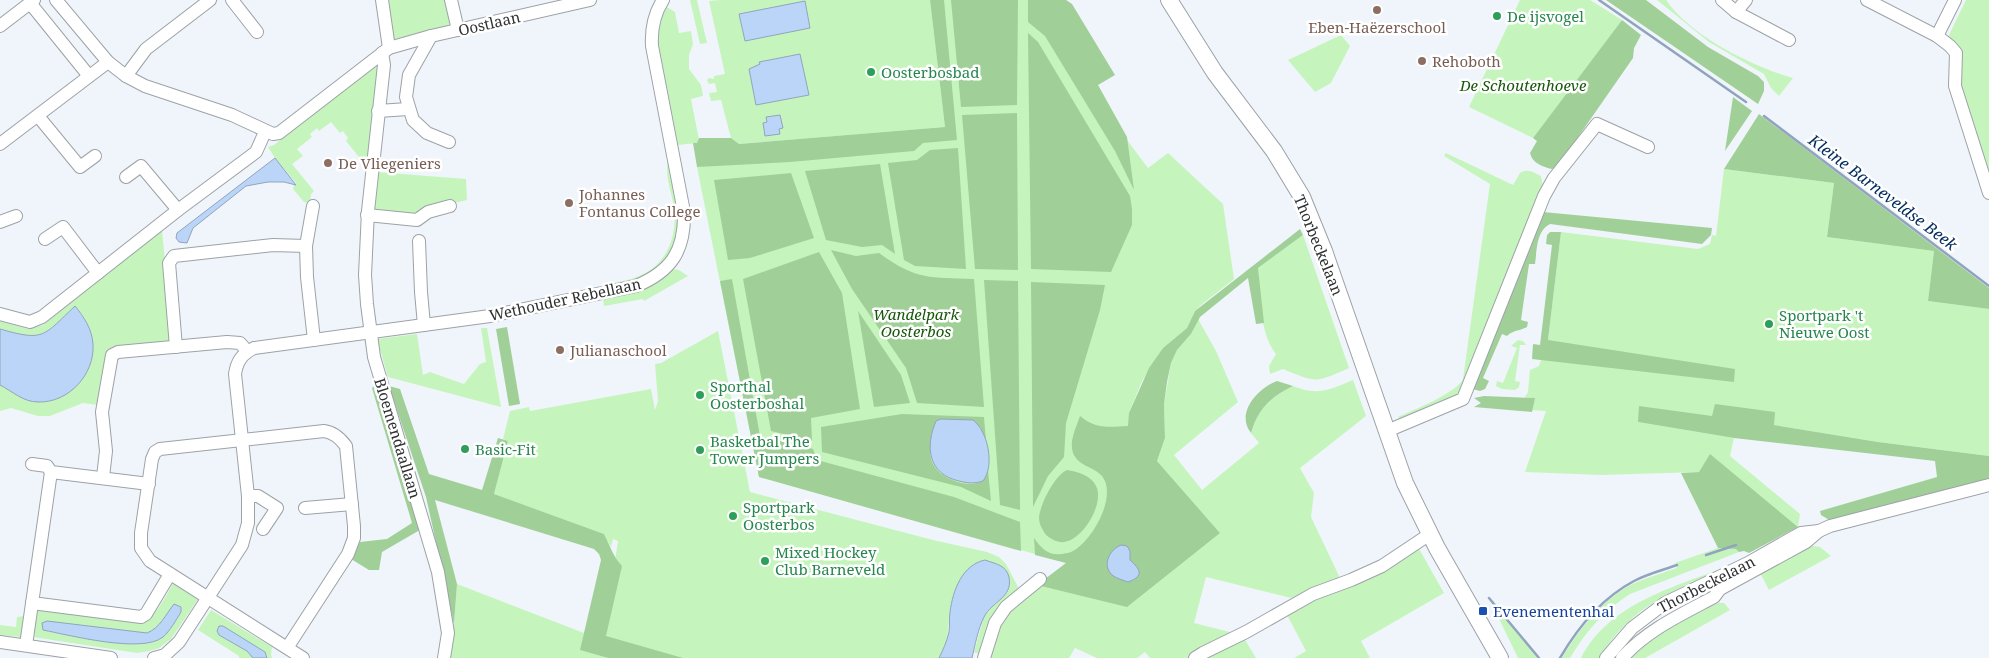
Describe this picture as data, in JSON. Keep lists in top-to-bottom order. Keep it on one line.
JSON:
{"streets":{"main road":["Thorbeckelaan"],"street":["Oostlaan","Wethouder Rebellaan","Bloemendaallaan"]},"crossings":[["Oostlaan","Bloemendaallaan"],["Wethouder Rebellaan","Bloemendaallaan"]],"water":["Kleine Barneveldse Beek"],"parks":["De Schoutenhoeve","Wandelpark Oosterbos"],"places":{"other":["Eben-Haëzerschool","De ijsvogel","Rehoboth","Oosterbosbad","De Vliegeniers","Johannes Fontanus College","Sportpark 't Nieuwe Oost","Julianaschool","Sporthal Oosterboshal","Basic-Fit","Basketbal The Tower Jumpers","Sportpark Oosterbos","Mixed Hockey Club Barneveld"],"transit":["Evenementenhal"]}}
